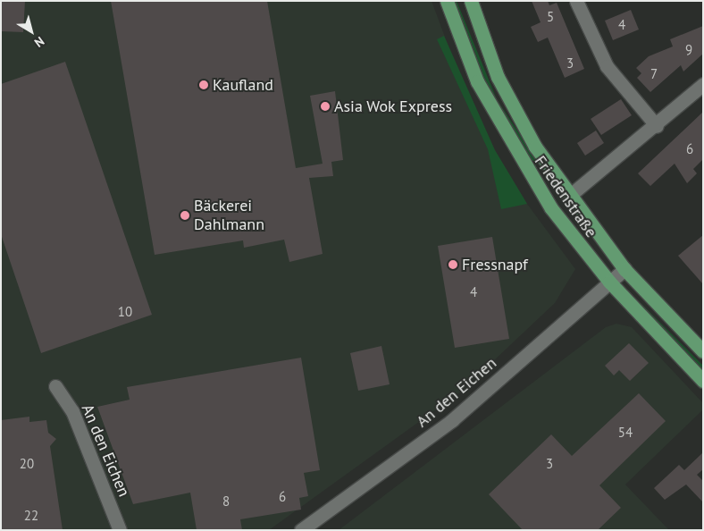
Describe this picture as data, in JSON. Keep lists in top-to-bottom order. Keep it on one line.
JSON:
{"streets":{"main road":["Friedenstraße"],"street":["An den Eichen"]},"crossings":[["Friedenstraße","An den Eichen"]],"places":["Kaufland","Asia Wok Express","Bäckerei Dahlmann","Fressnapf"],"house_numbers":["5","4","9","3","7","6","4","10","54","20","3","6","8","22"],"north":"bottom right"}
